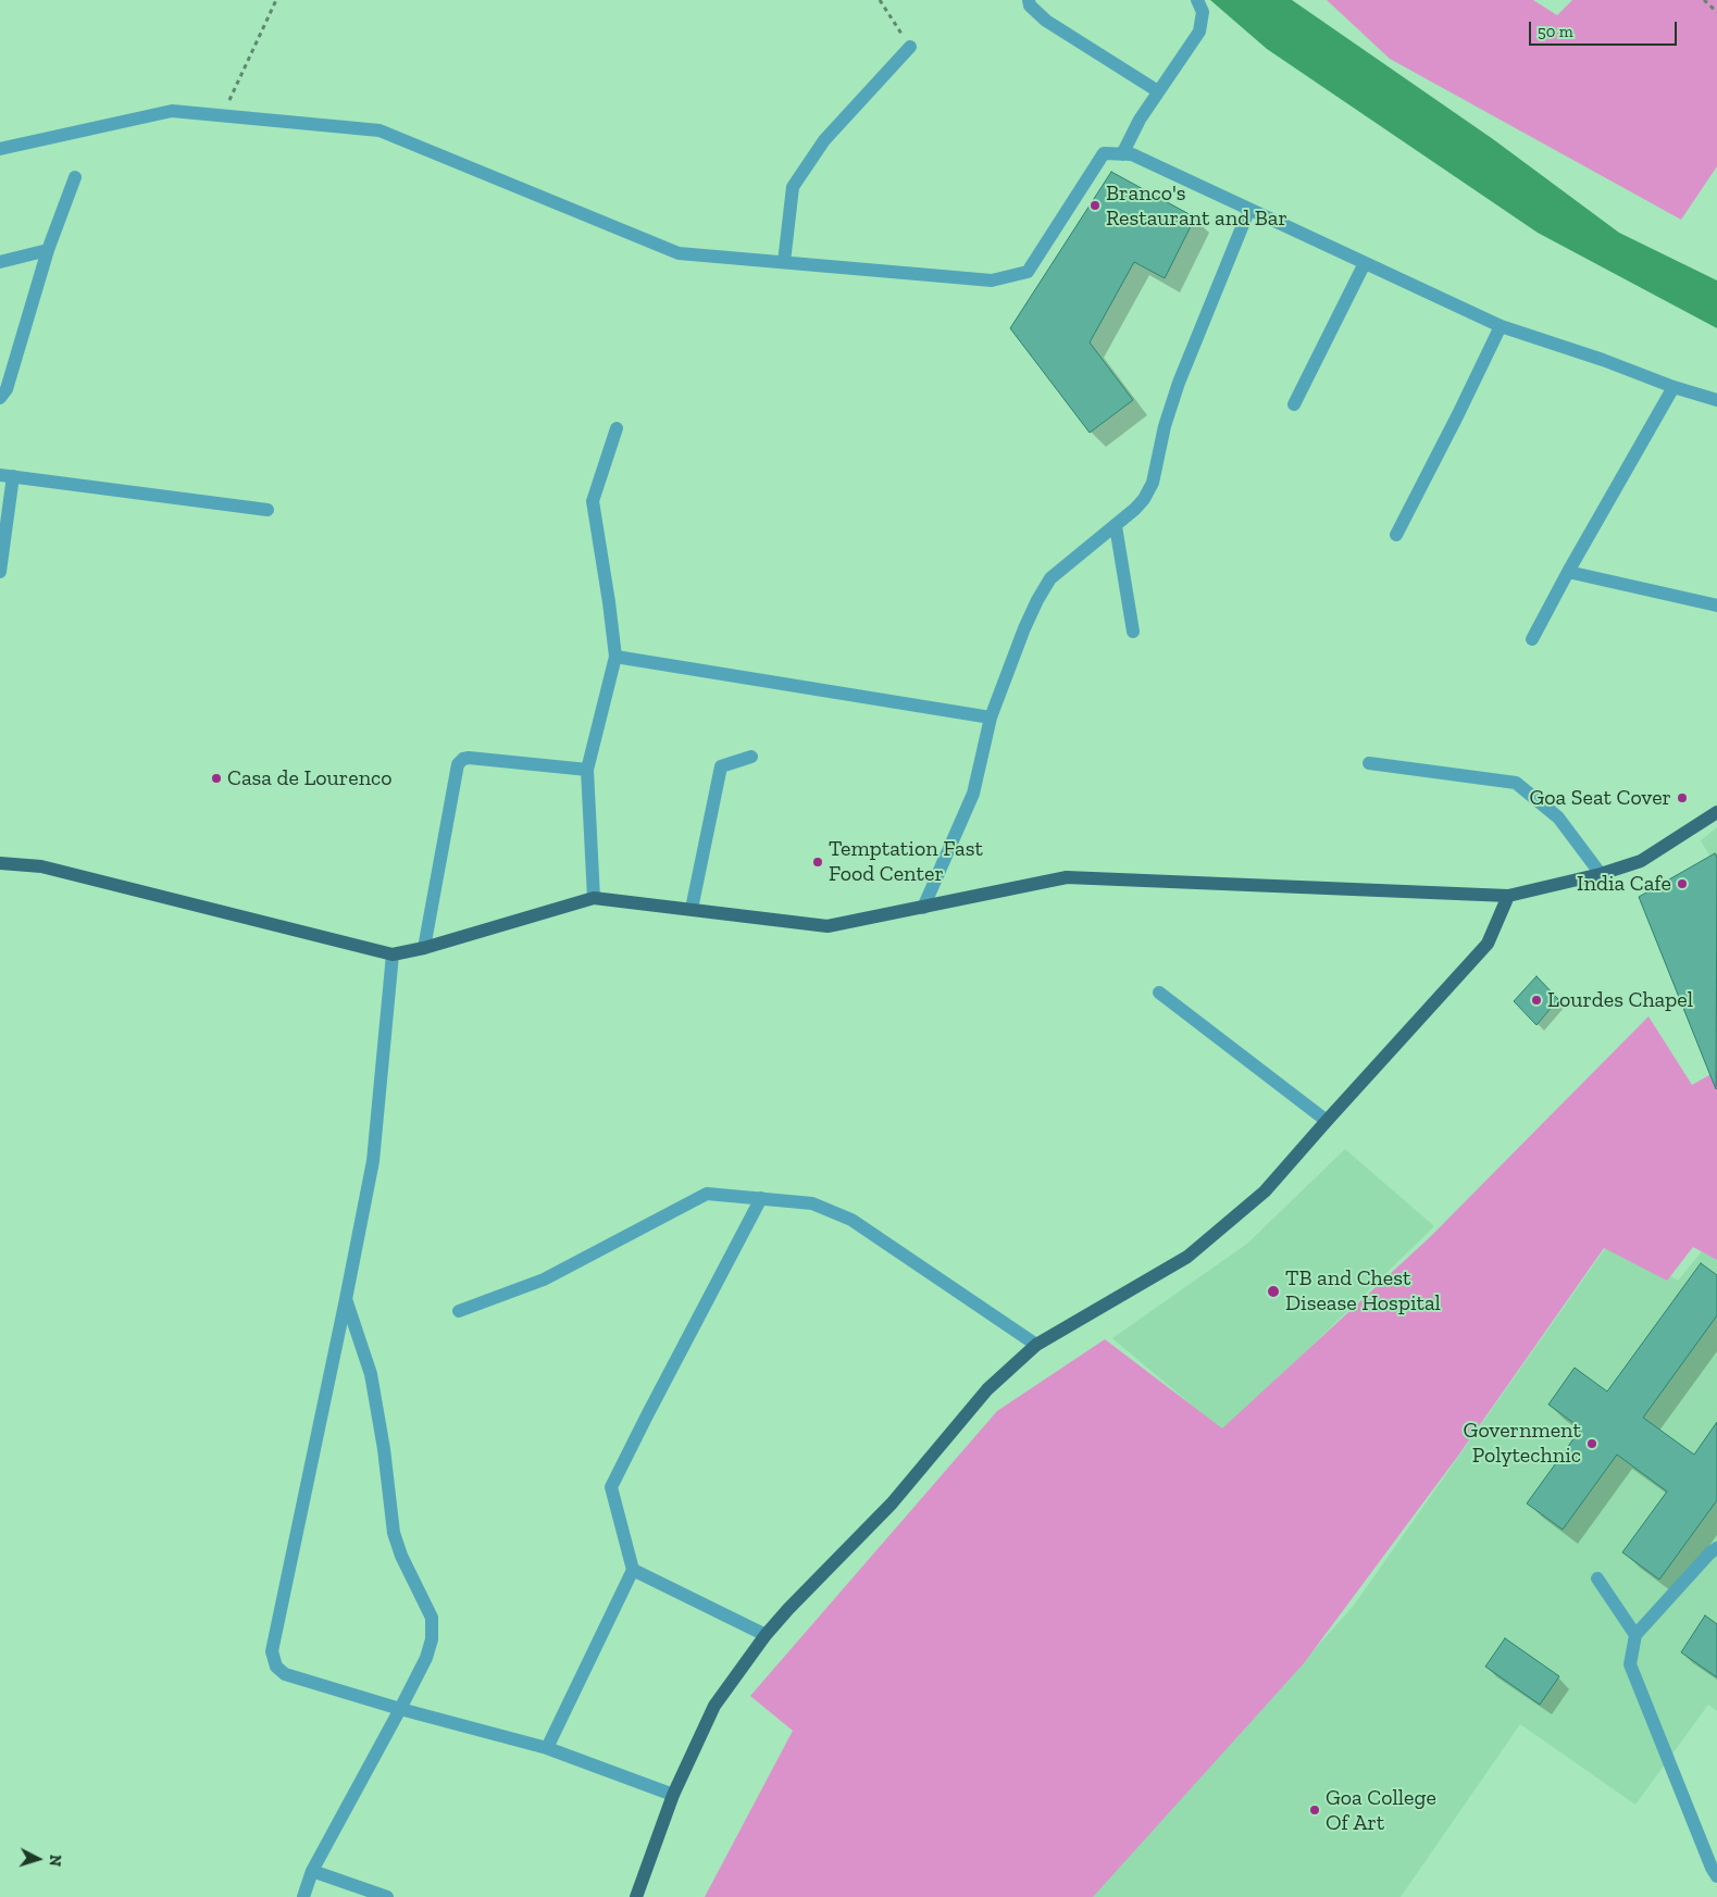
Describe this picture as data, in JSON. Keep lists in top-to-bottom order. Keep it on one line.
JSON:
{"places":["Branco's Restaurant and Bar","Casa de Lourenco","Goa Seat Cover","Temptation Fast Food Center","India Cafe","Lourdes Chapel","TB and Chest Disease Hospital","Government Polytechnic","Goa College Of Art"],"scale_bar":"50 m","north":"right"}
